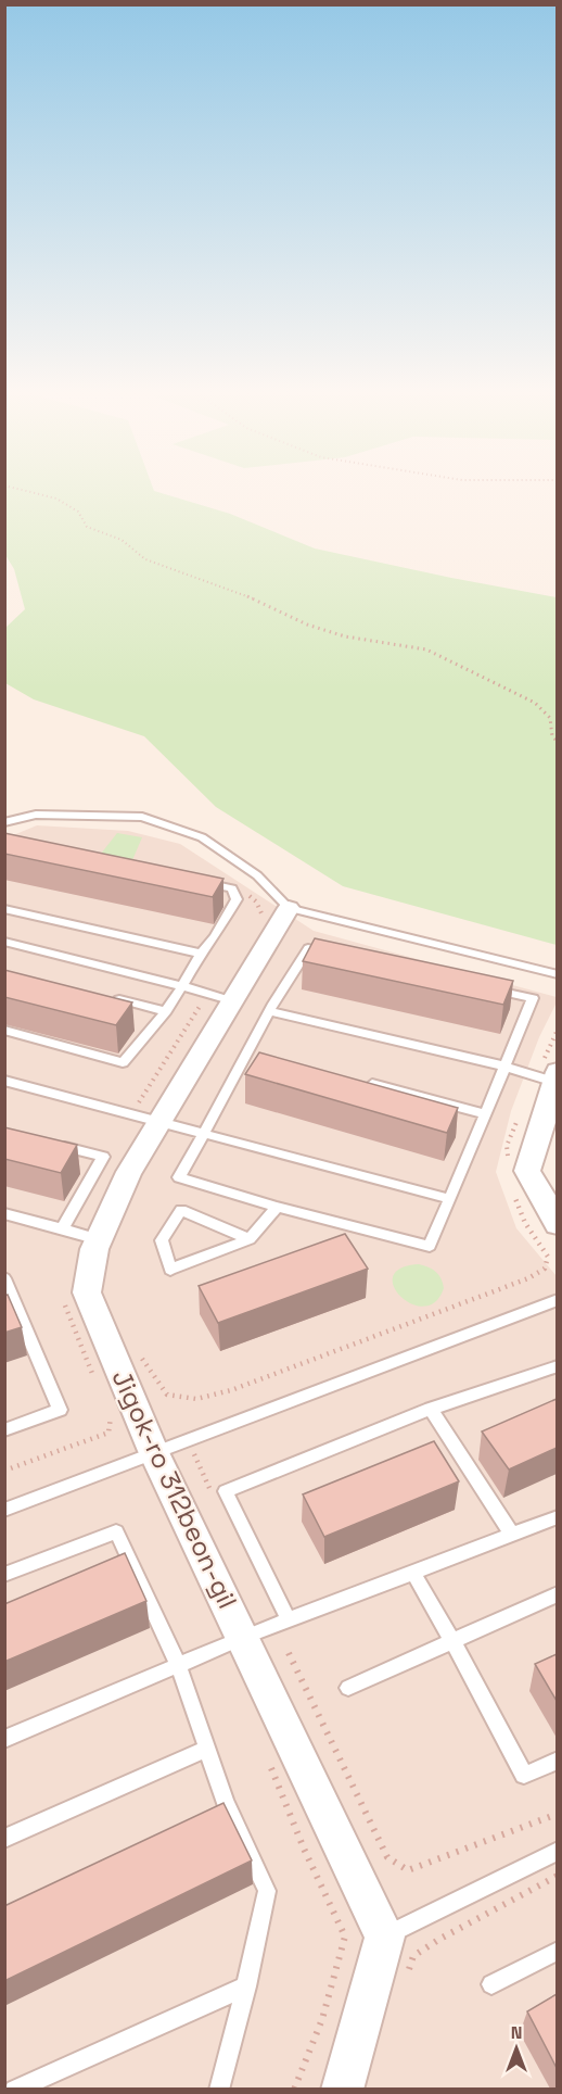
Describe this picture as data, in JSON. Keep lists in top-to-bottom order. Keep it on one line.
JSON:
{"streets":{"street":["Jigok-ro 312beon-gil"]},"north":"top"}
